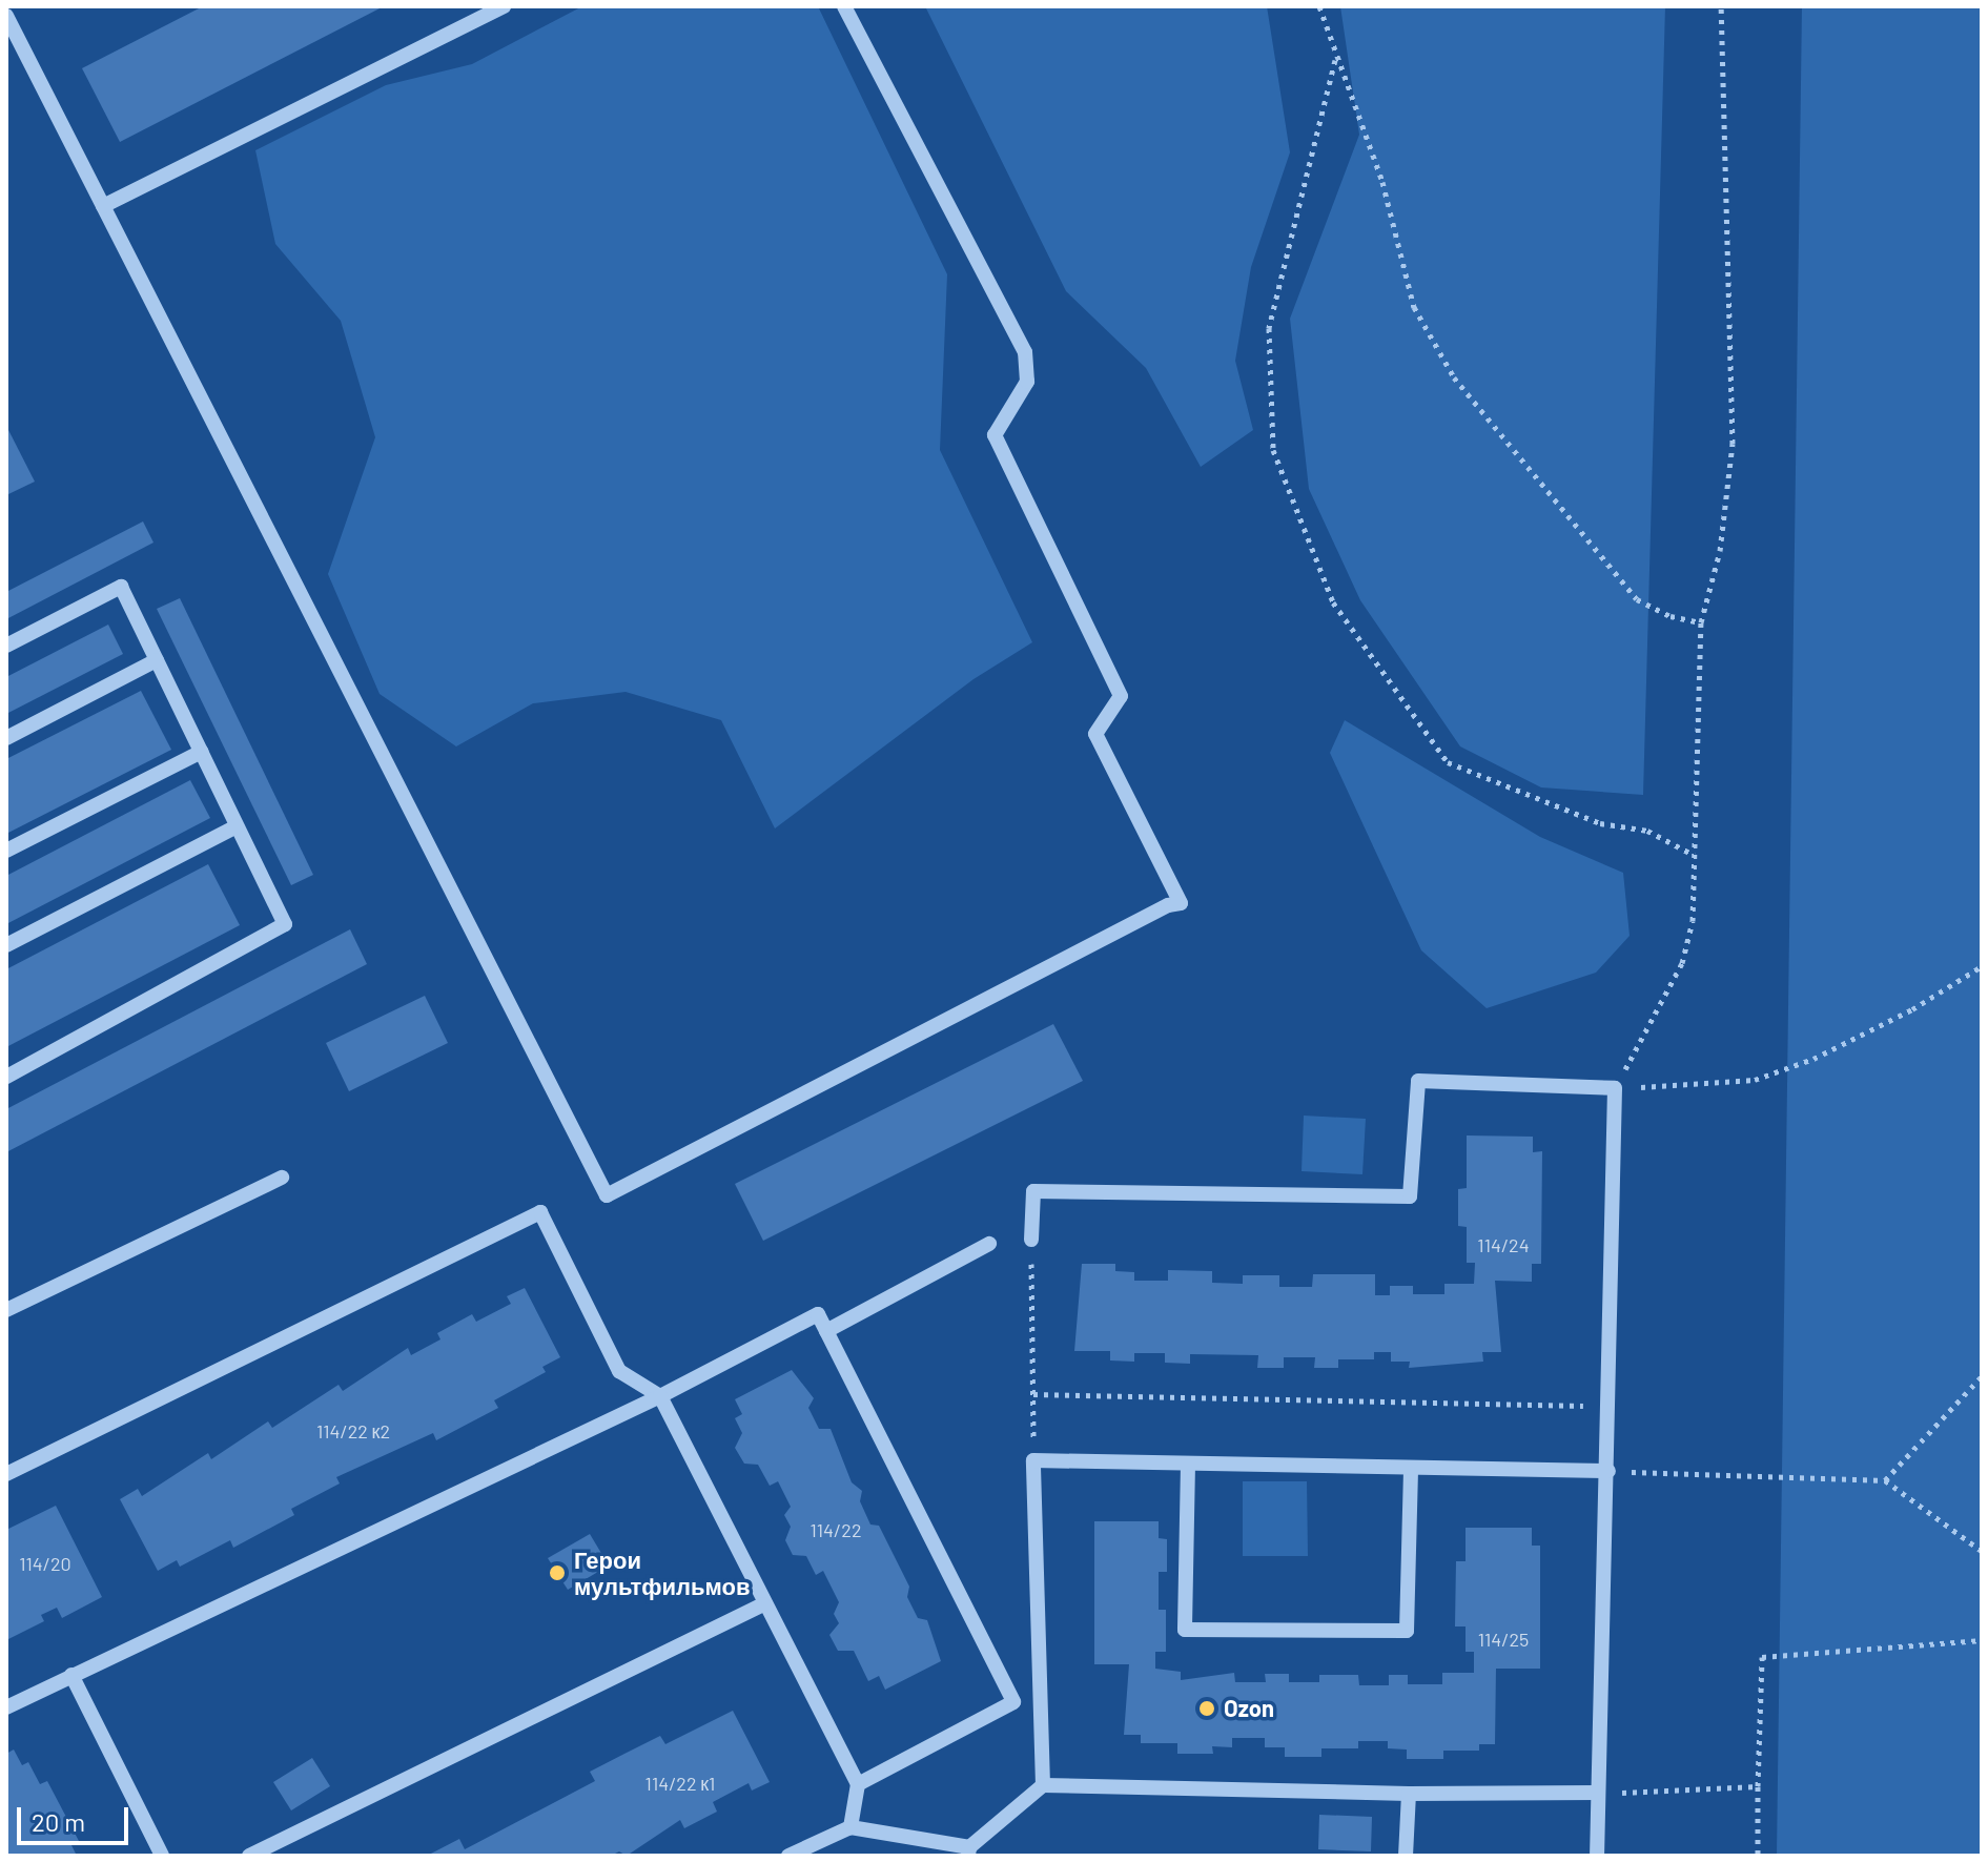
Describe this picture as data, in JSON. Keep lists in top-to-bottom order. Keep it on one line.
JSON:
{"places":["Герои мультфильмов","Ozon"],"house_numbers":["114/24","114/22 к2","114/22","114/20","114/25","114/22 к1"],"scale_bar":"20 m"}
